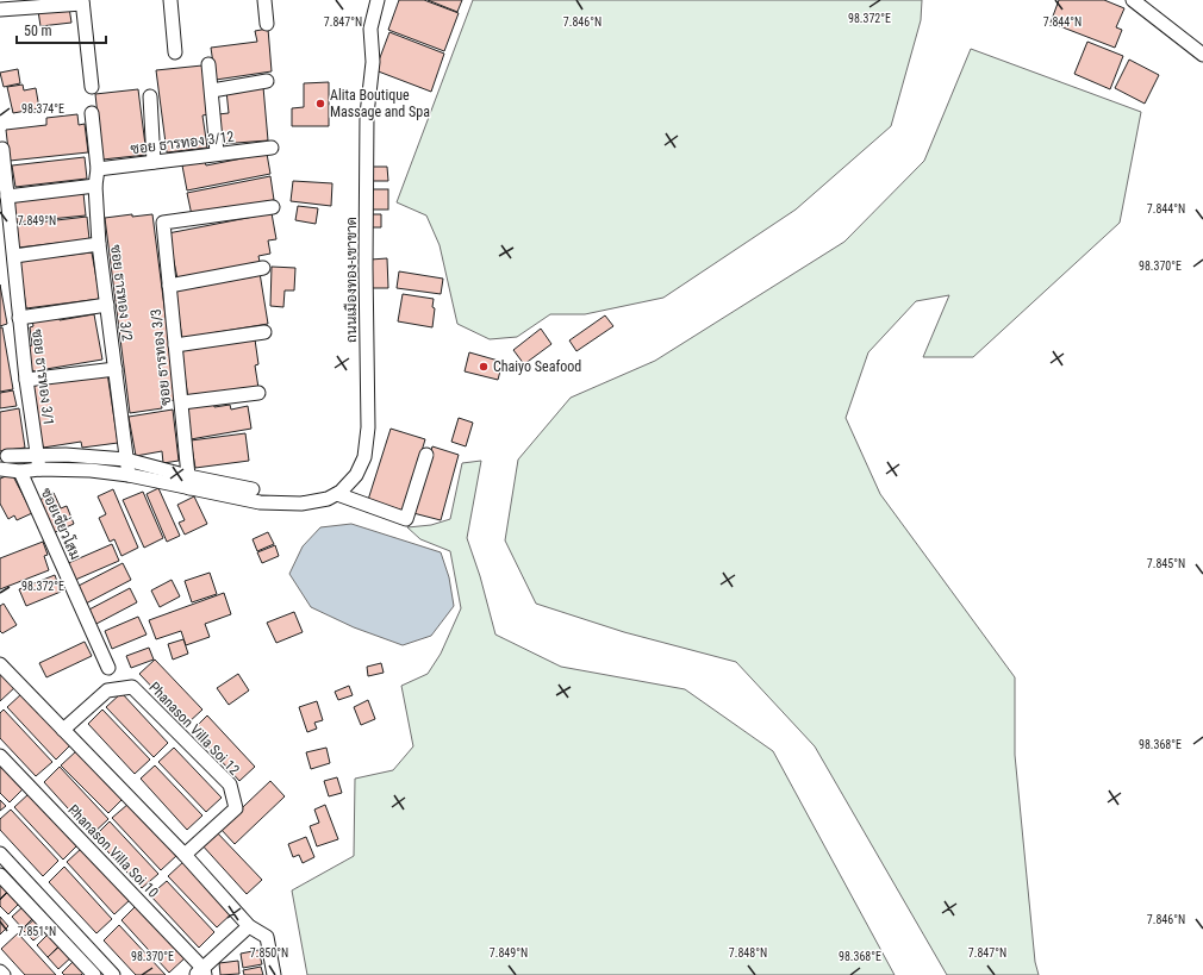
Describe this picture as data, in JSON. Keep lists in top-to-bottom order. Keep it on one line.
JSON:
{"streets":{"street":["ซอย ธารทอง 3/12","ถนนเมืองทอง-เขาขาด","ซอย ธารทอง 3/2","ซอย ธารทอง 3/3","ซอย ธารทอง 3/1","ซอยเชี่ยวโสม","Phanason Villa Soi 12","Phanason Villa Soi 10"]},"crossings":[["ซอย ธารทอง 3/12","ซอย ธารทอง 3/2"],["ถนนเมืองทอง-เขาขาด","ซอย ธารทอง 3/2"],["ถนนเมืองทอง-เขาขาด","ซอย ธารทอง 3/3"],["ถนนเมืองทอง-เขาขาด","ซอย ธารทอง 3/1"],["ถนนเมืองทอง-เขาขาด","ซอยเชี่ยวโสม"]],"places":["Alita Boutique Massage and Spa","Chaiyo Seafood"],"scale_bar":"50 m","coordinates":["98.372°E","7.847°N","7.846°N","7.844°N","98.374°E","7.849°N","98.370°E","7.845°N","98.368°E","7.851°N","7.850°N","7.848°N"]}
